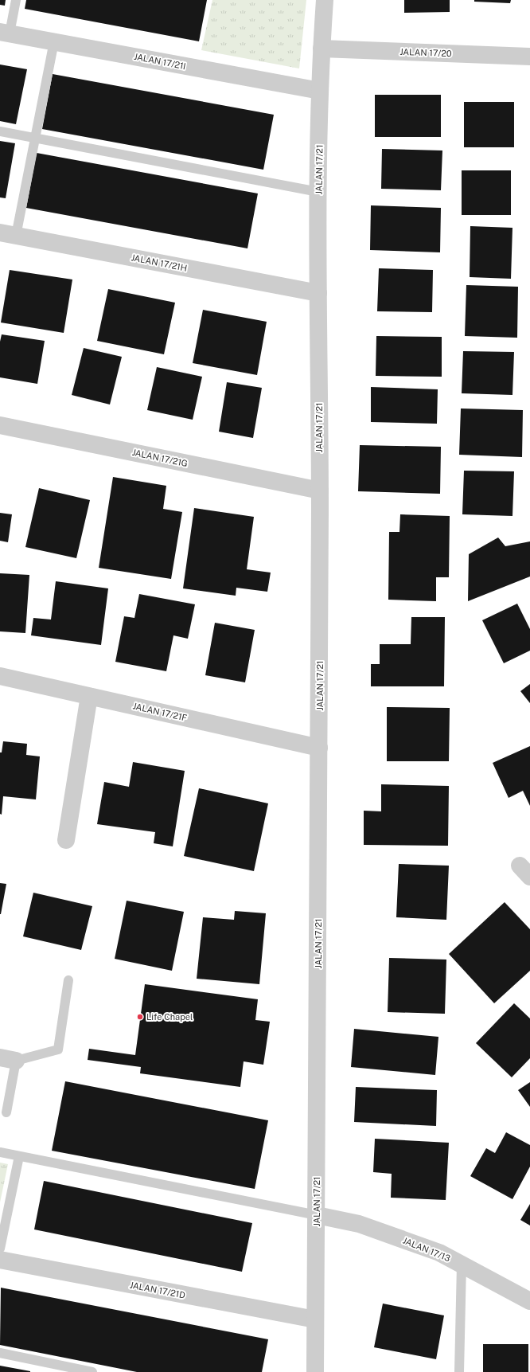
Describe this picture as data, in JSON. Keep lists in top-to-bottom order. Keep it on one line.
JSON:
{"streets":{"street":["JALAN 17/20","JALAN 17/21I","JALAN 17/21","JALAN 17/21H","JALAN 17/21G","JALAN 17/21F","JALAN 17/13","JALAN 17/21D"]},"crossings":[["JALAN 17/20","JALAN 17/21"],["JALAN 17/21I","JALAN 17/21"],["JALAN 17/21","JALAN 17/21H"],["JALAN 17/21","JALAN 17/21G"],["JALAN 17/21","JALAN 17/21F"],["JALAN 17/21","JALAN 17/13"],["JALAN 17/21","JALAN 17/21D"]],"places":["Life Chapel"]}
